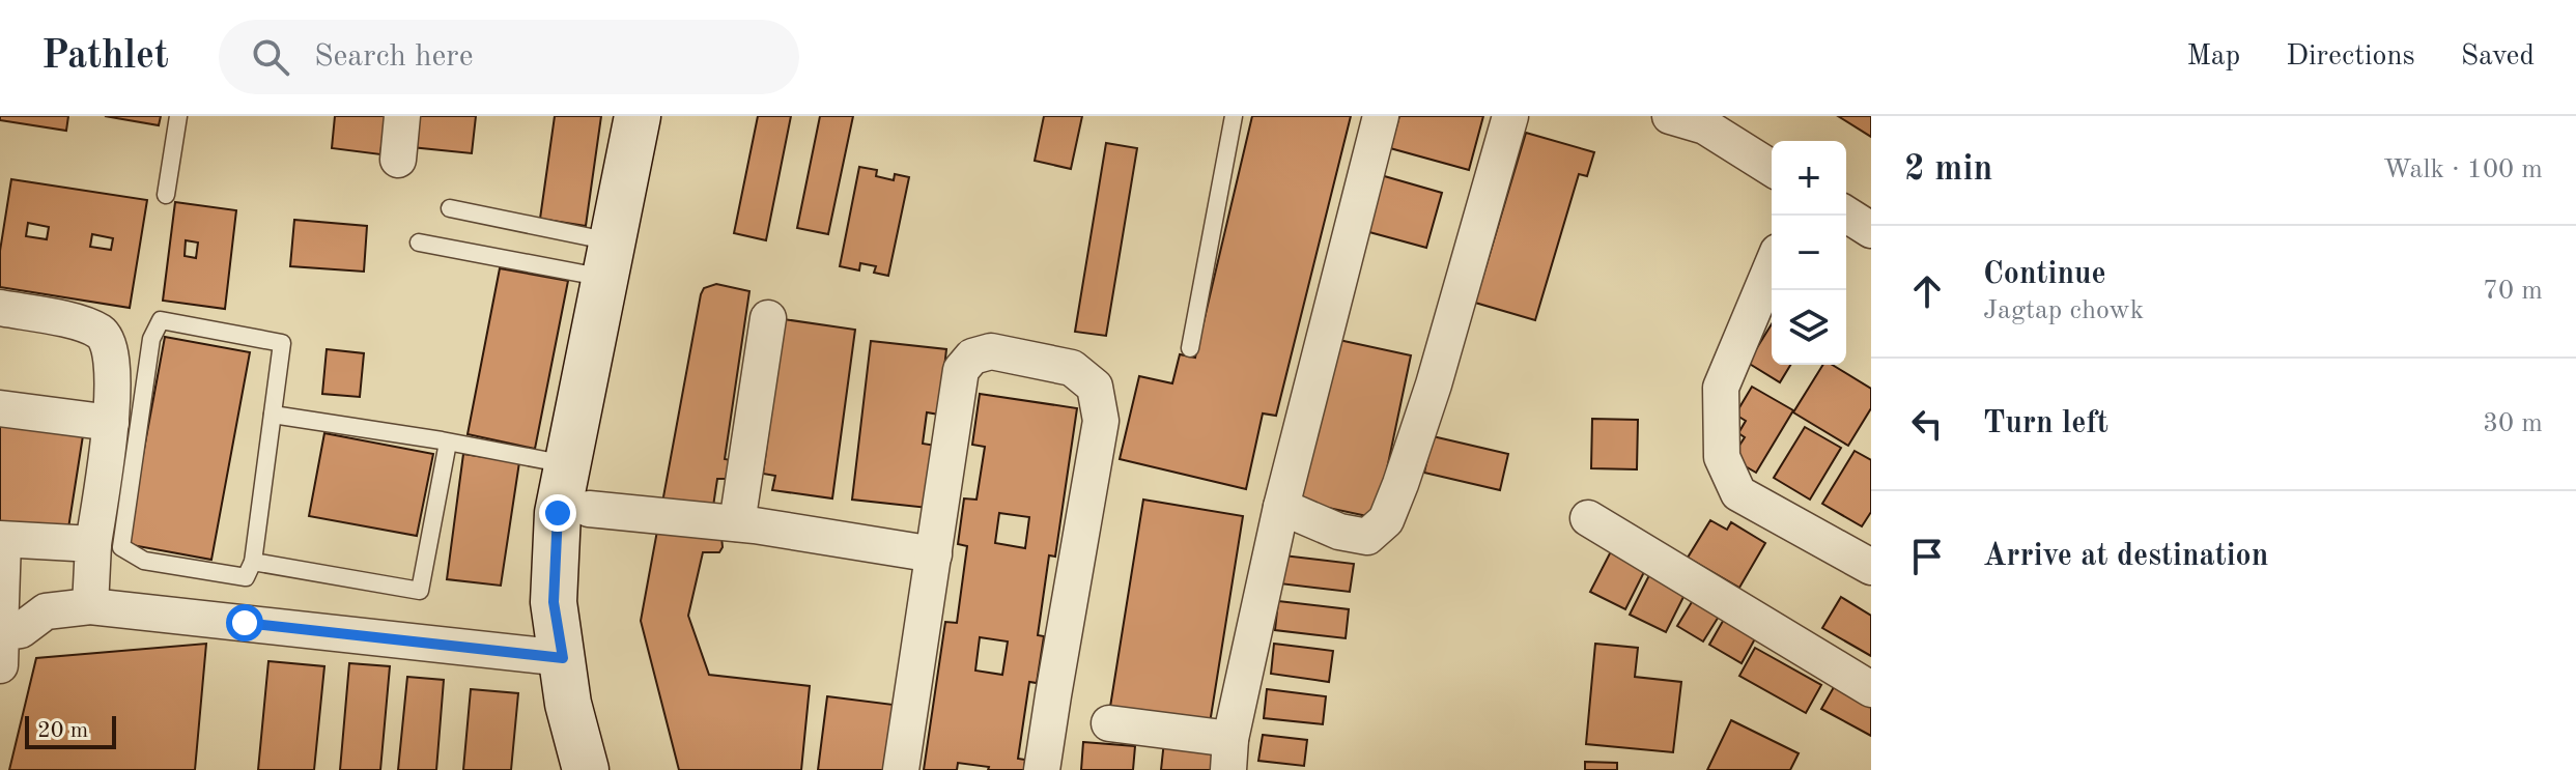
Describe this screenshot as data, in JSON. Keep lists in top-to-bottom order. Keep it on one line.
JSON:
{"scale_bar":"20 m","page":{"header":"Pathlet","search":"Search here","nav":["Map","Directions","Saved"],"heading":["2 min","Walk · 100 m"],"map_buttons":["+","−"],"list":[["Continue","Jagtap chowk","70 m"],["Turn left","30 m"],"Arrive at destination"],"scale":"20 m"}}
